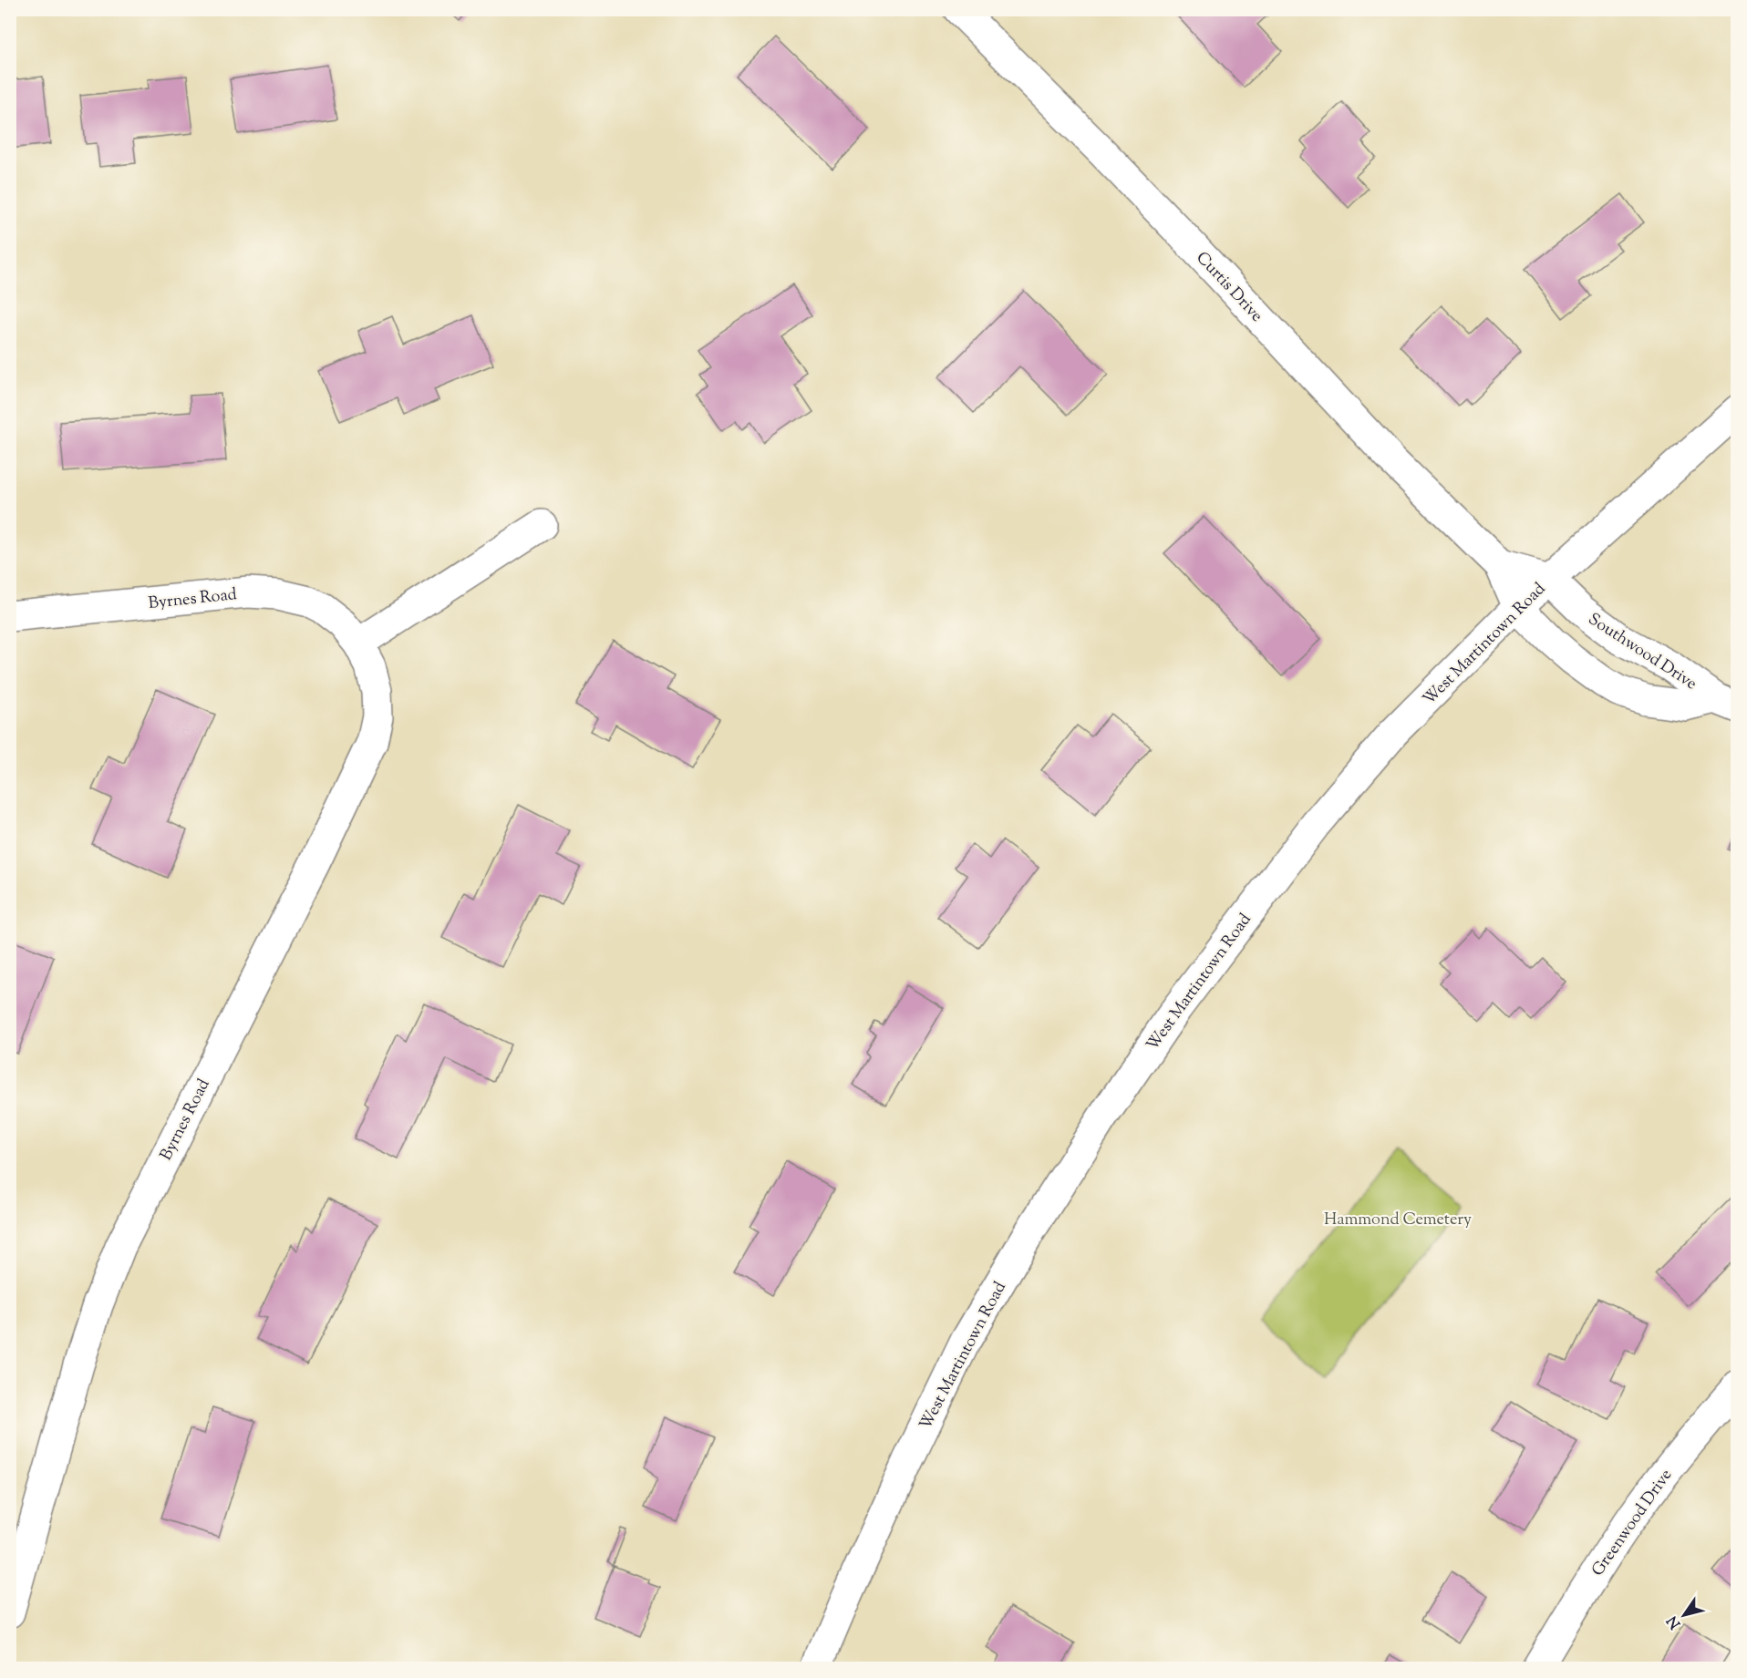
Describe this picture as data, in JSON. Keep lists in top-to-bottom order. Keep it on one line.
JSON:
{"streets":{"street":["Curtis Drive","Byrnes Road","West Martintown Road","Southwood Drive","Greenwood Drive"]},"crossings":[["Curtis Drive","West Martintown Road"],["Curtis Drive","Southwood Drive"],["West Martintown Road","Southwood Drive"]],"parks":["Hammond Cemetery"],"north":"bottom left"}
